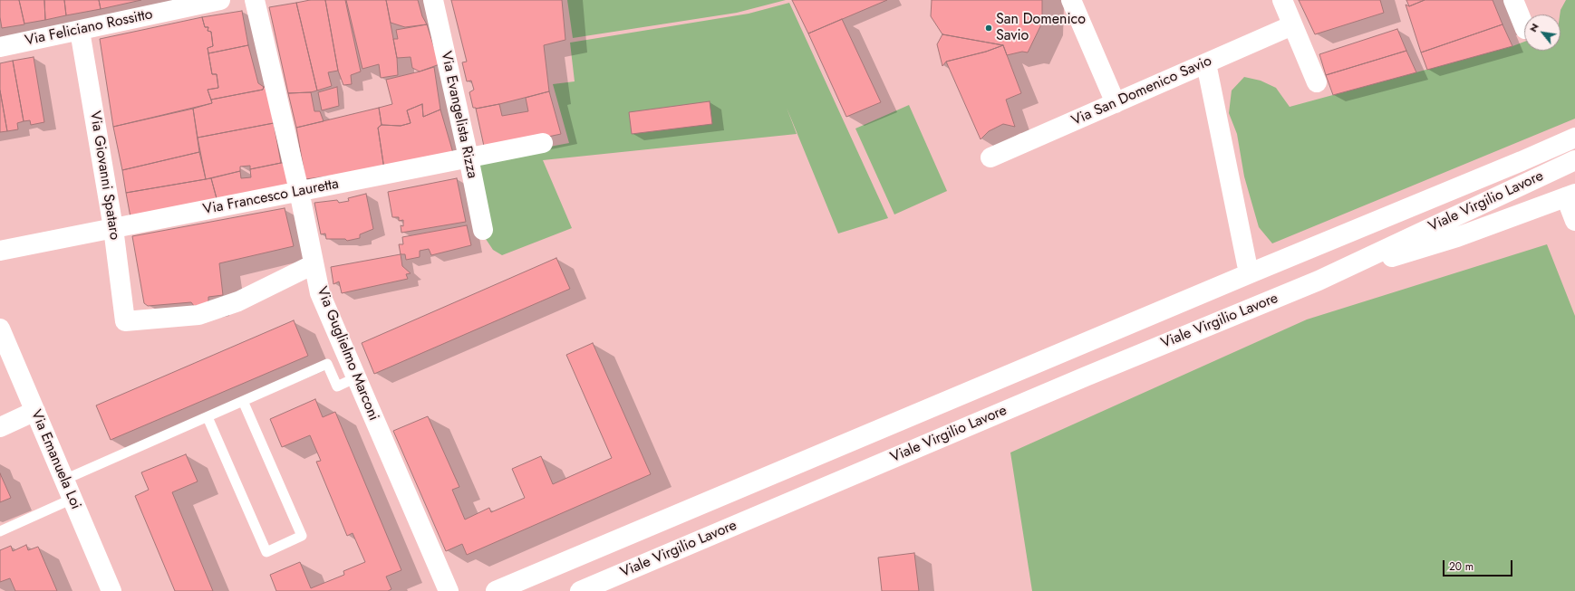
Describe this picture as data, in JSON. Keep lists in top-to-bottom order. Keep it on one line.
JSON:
{"streets":{"street":["Via Feliciano Rossitto","Via San Domenico Savio","Via Evangelista Rizza","Via Giovanni Spataro","Via Francesco Lauretta","Viale Virgilio Lavore","Via Guglielmo Marconi","Via Emanuela Loi"]},"crossings":[["Via Feliciano Rossitto","Via Giovanni Spataro"],["Via Evangelista Rizza","Via Francesco Lauretta"],["Via Giovanni Spataro","Via Francesco Lauretta"],["Via Giovanni Spataro","Via Guglielmo Marconi"],["Via Francesco Lauretta","Via Guglielmo Marconi"]],"places":["San Domenico Savio"],"scale_bar":"20 m","north":"top left"}
